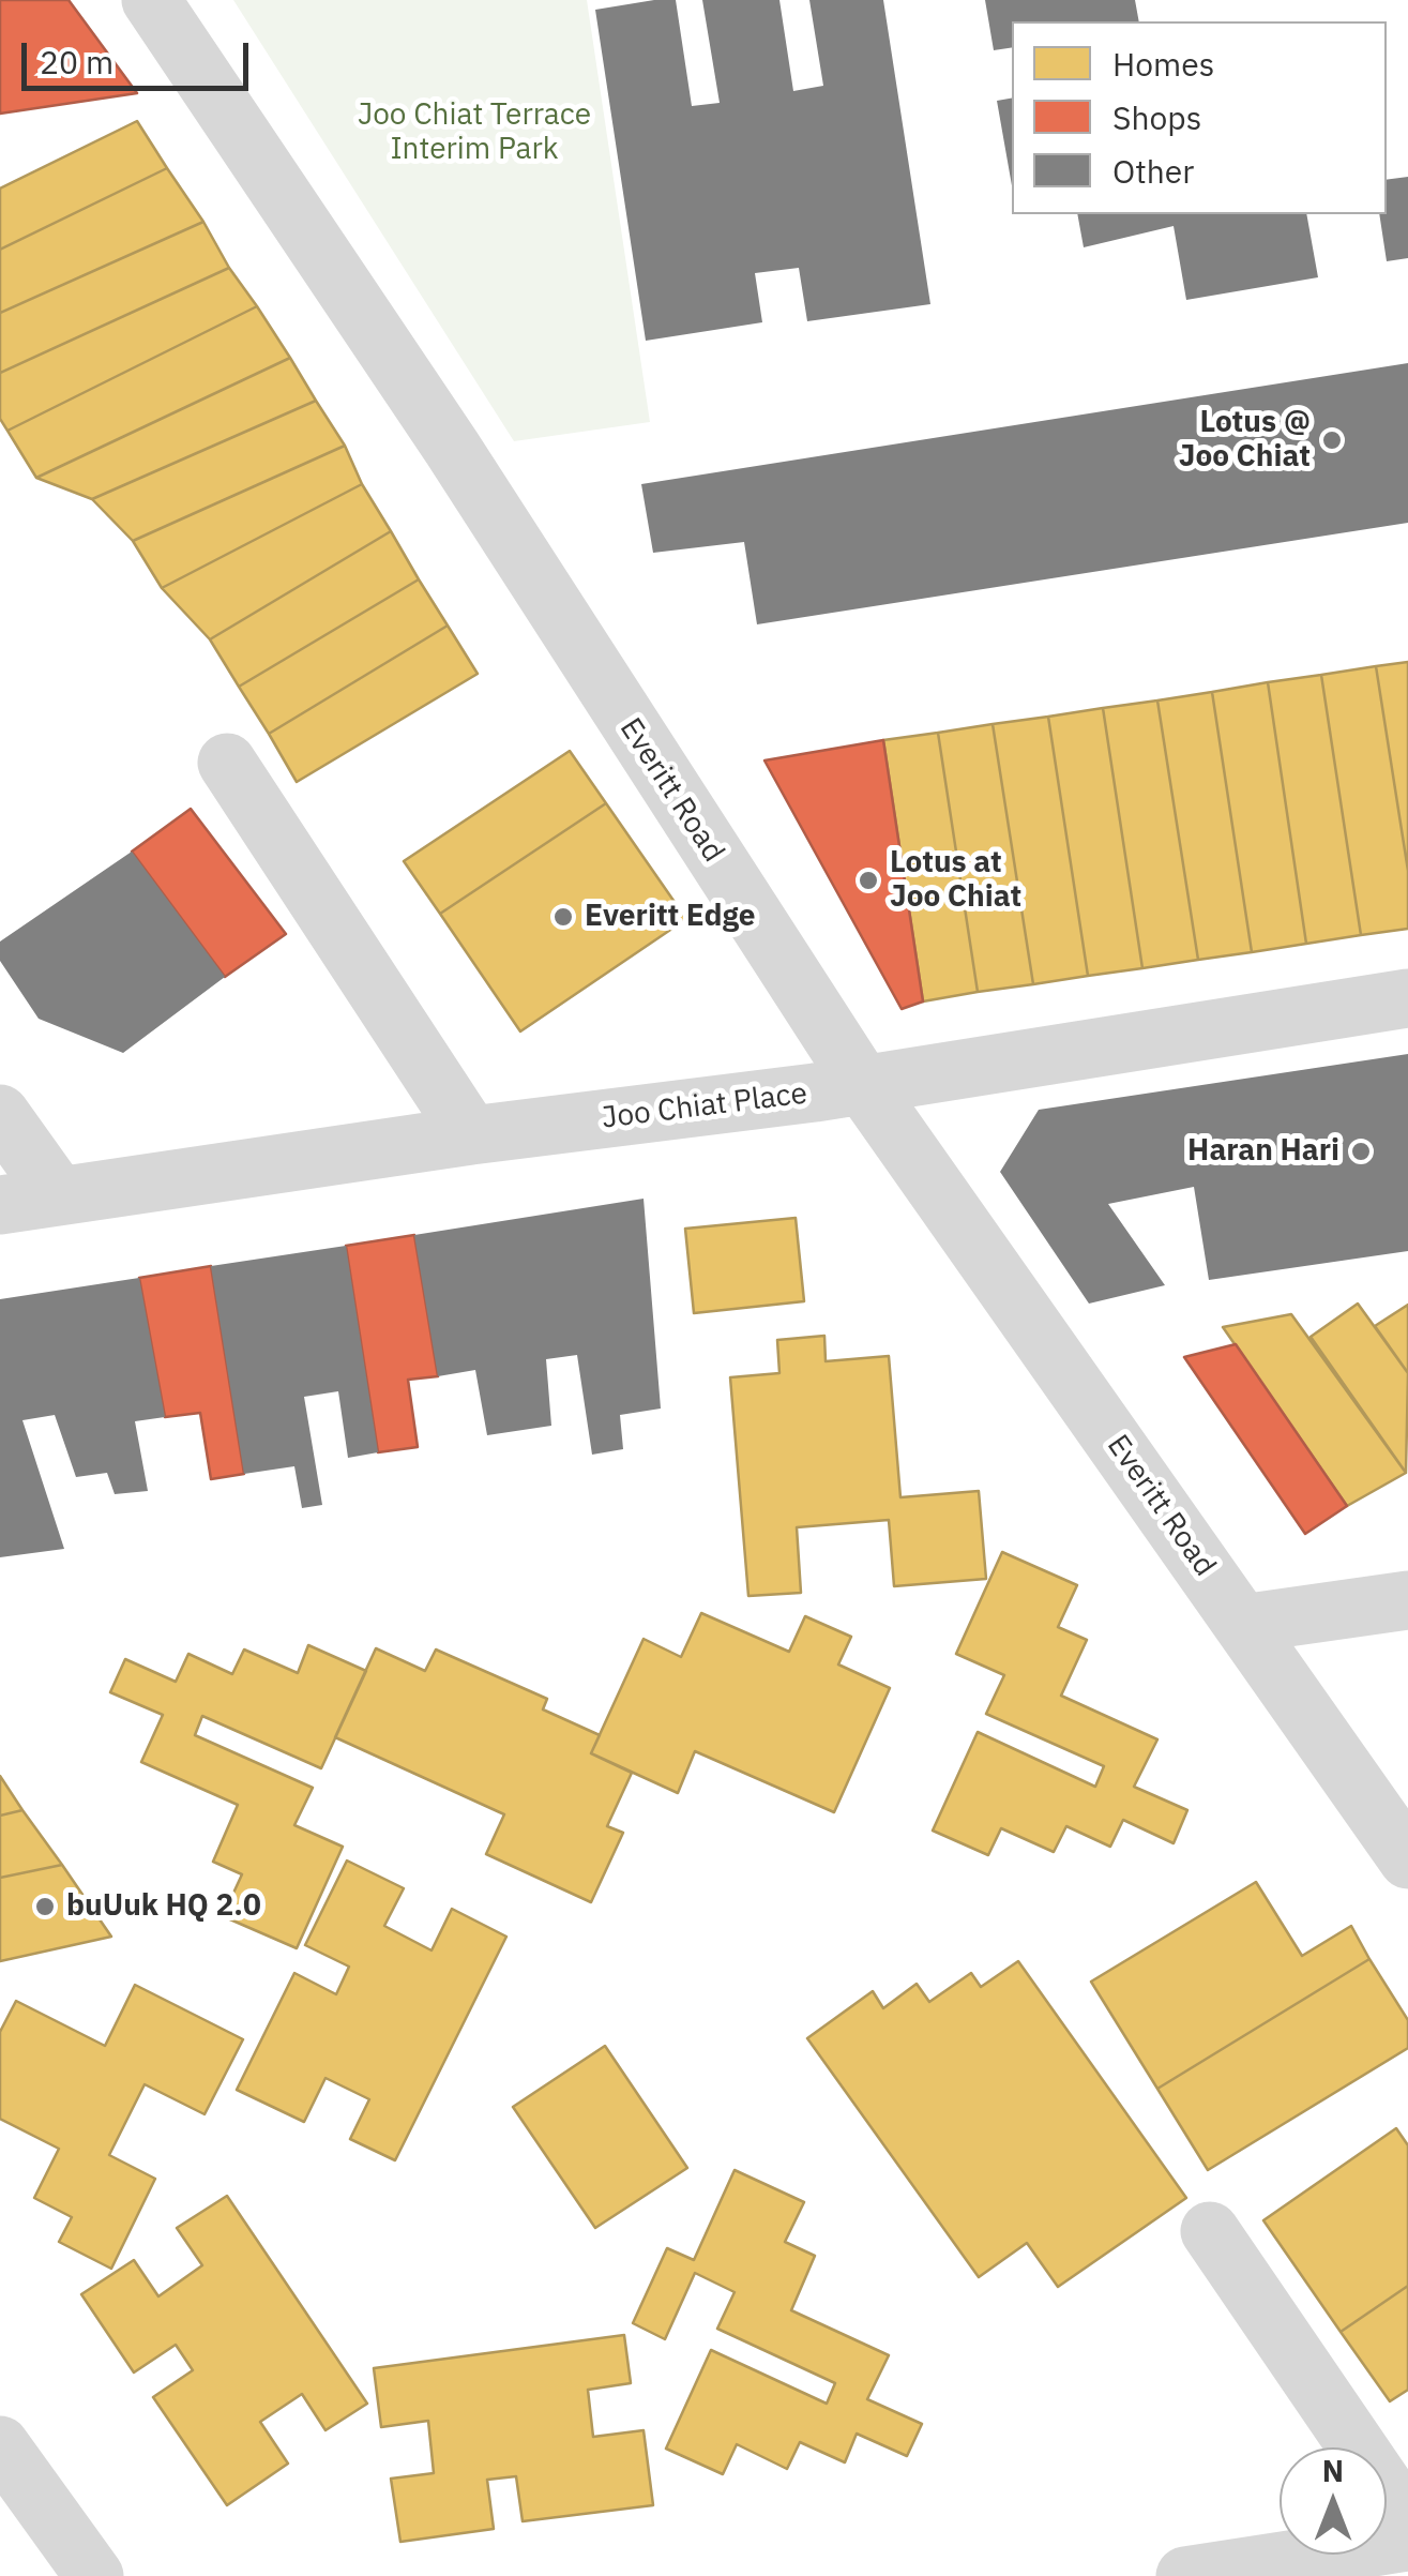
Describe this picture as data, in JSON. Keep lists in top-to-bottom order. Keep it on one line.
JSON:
{"streets":{"street":["Everitt Road","Joo Chiat Place"]},"crossings":[["Everitt Road","Joo Chiat Place"]],"parks":["Joo Chiat Terrace Interim Park"],"places":["Lotus @ Joo Chiat","Lotus at Joo Chiat","Everitt Edge","Haran Hari","buUuk HQ 2.0"],"legend":["Homes","Shops","Other"],"scale_bar":"20 m","north":"top"}
